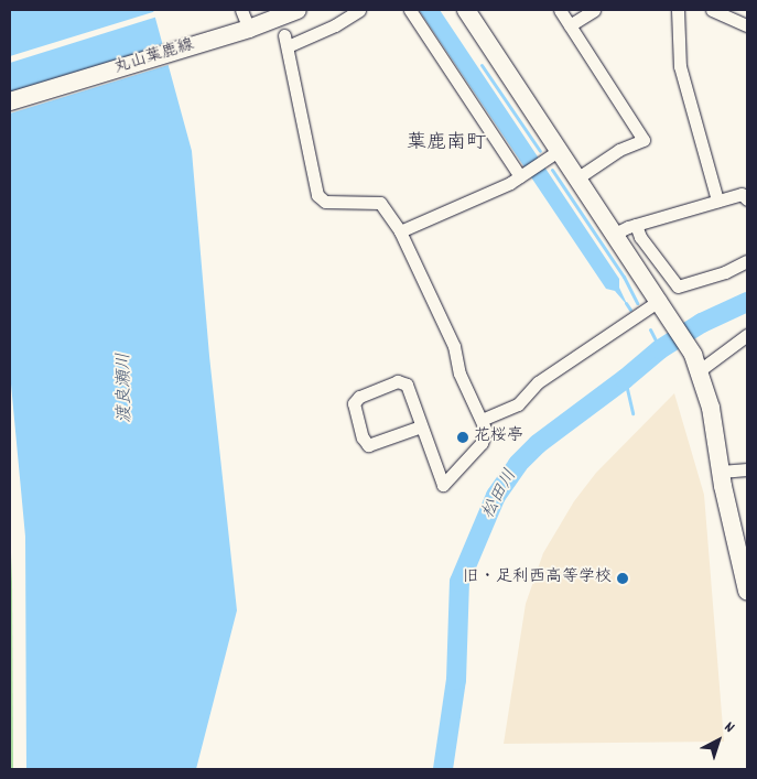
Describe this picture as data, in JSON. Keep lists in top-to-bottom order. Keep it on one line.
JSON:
{"streets":{"street":["丸山葉鹿線"]},"districts":["葉鹿南町"],"water":["渡良瀬川","松田川"],"places":["花桜亭","旧・足利西高等学校"],"north":"top right"}
